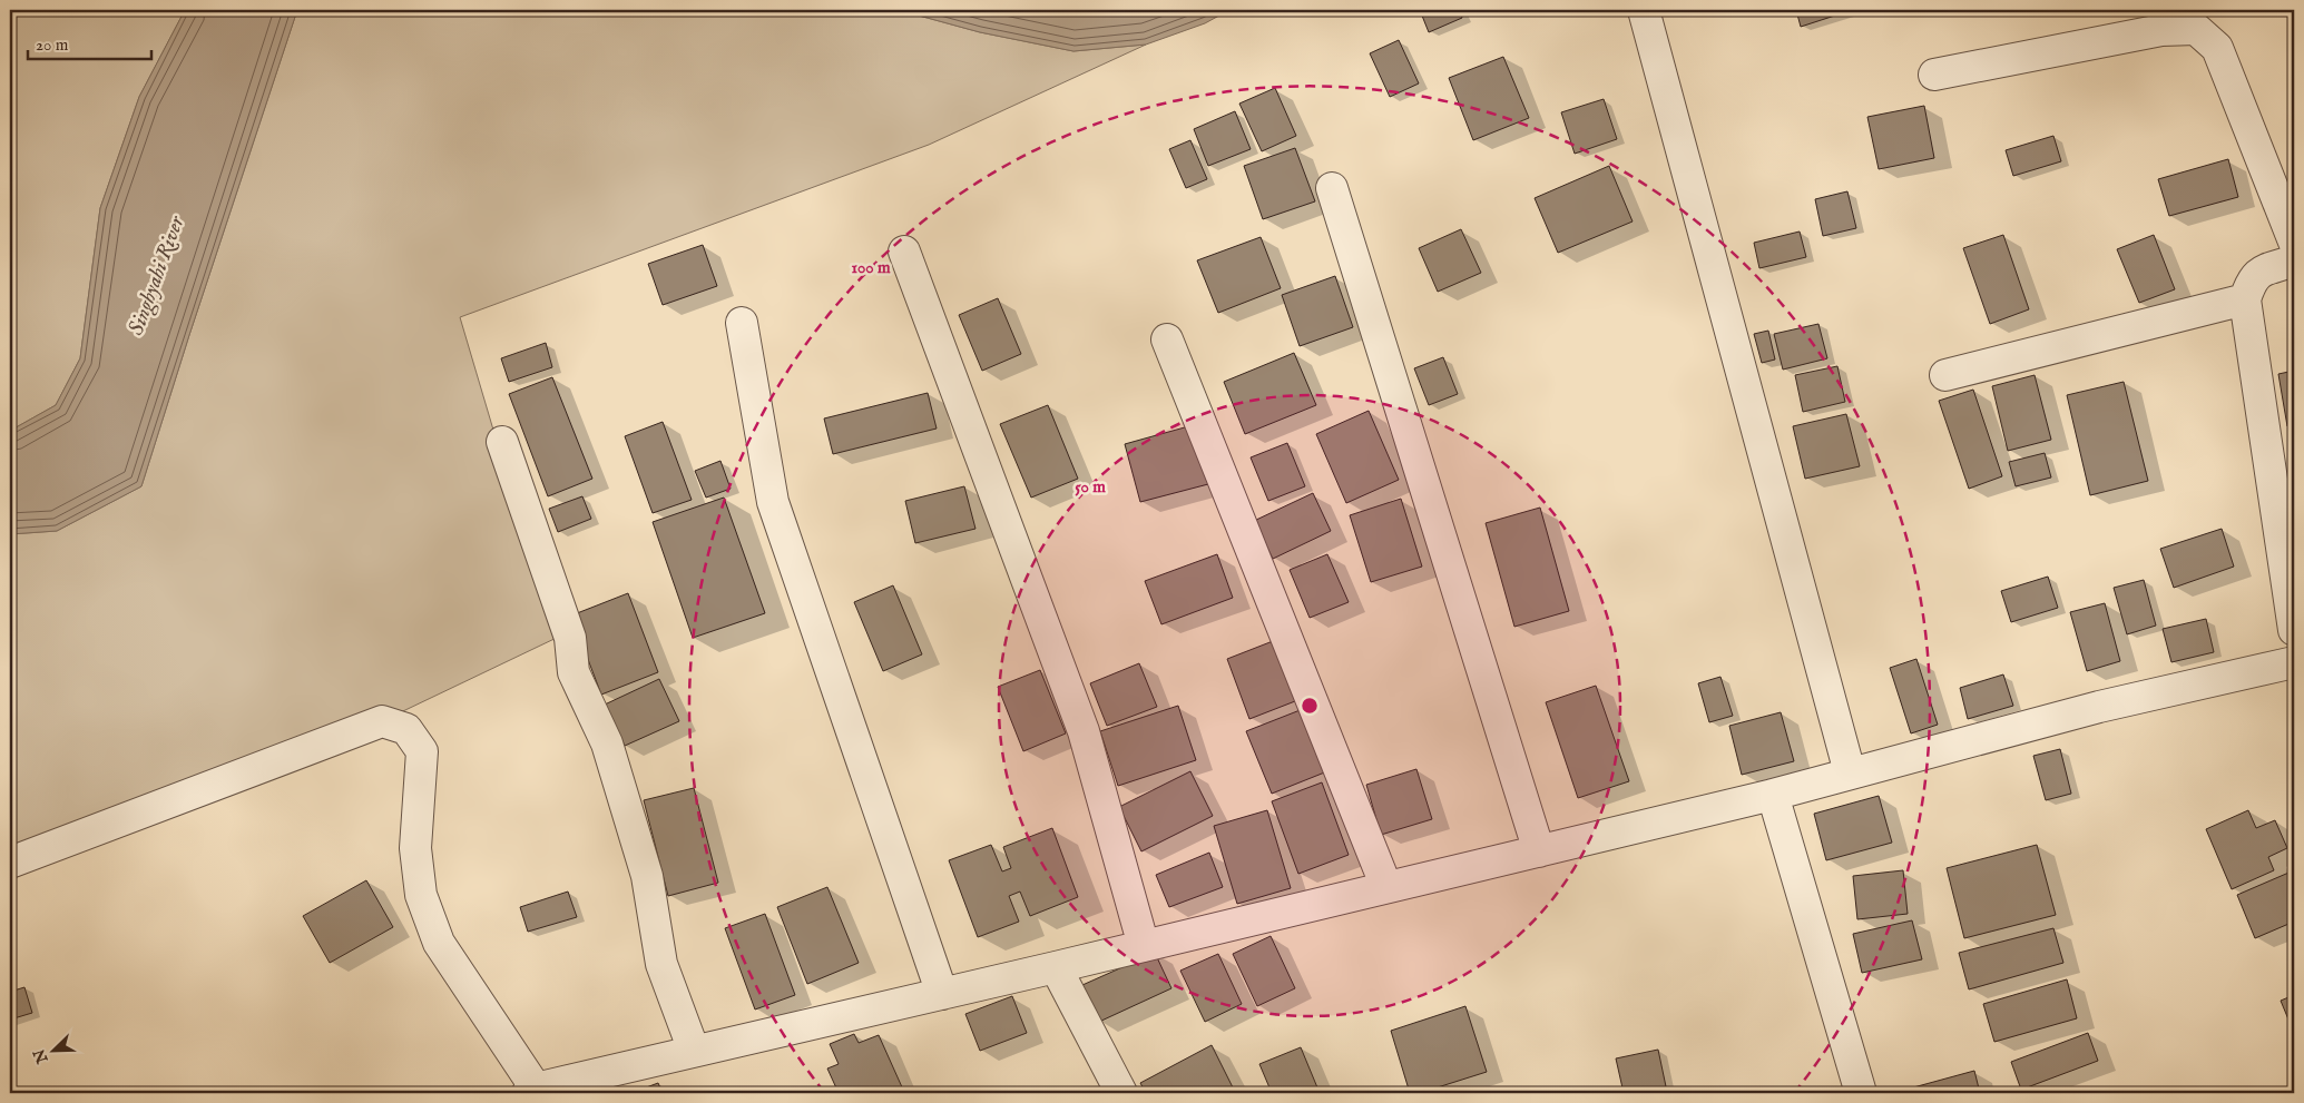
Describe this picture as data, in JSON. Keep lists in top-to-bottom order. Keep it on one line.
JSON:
{"water":["Singhyahi River"],"scale_bar":"20 m","north":"bottom left","rings":["100 m","50 m"]}
